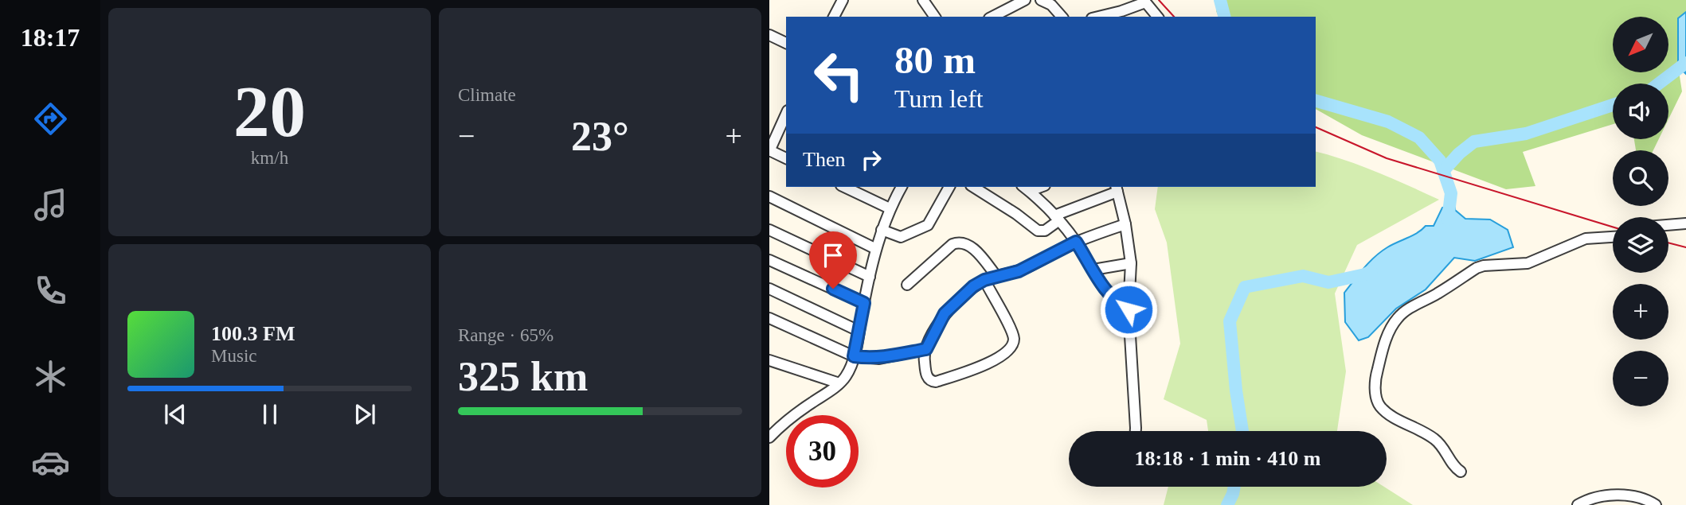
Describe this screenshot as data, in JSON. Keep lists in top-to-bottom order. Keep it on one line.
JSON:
{"north":"bottom left","page":{"tabs":"18:17","tile":[["20","km/h"],"Climate",["Range · 65%","325 km"]],"map_buttons":["+","−"],"turn":["80 m","Turn left"],"heat":["−","23°","+"],"then":"Then","song":["100.3 FM","Music"],"limit":"30","trip":"18:18 · 1 min · 410 m"}}
